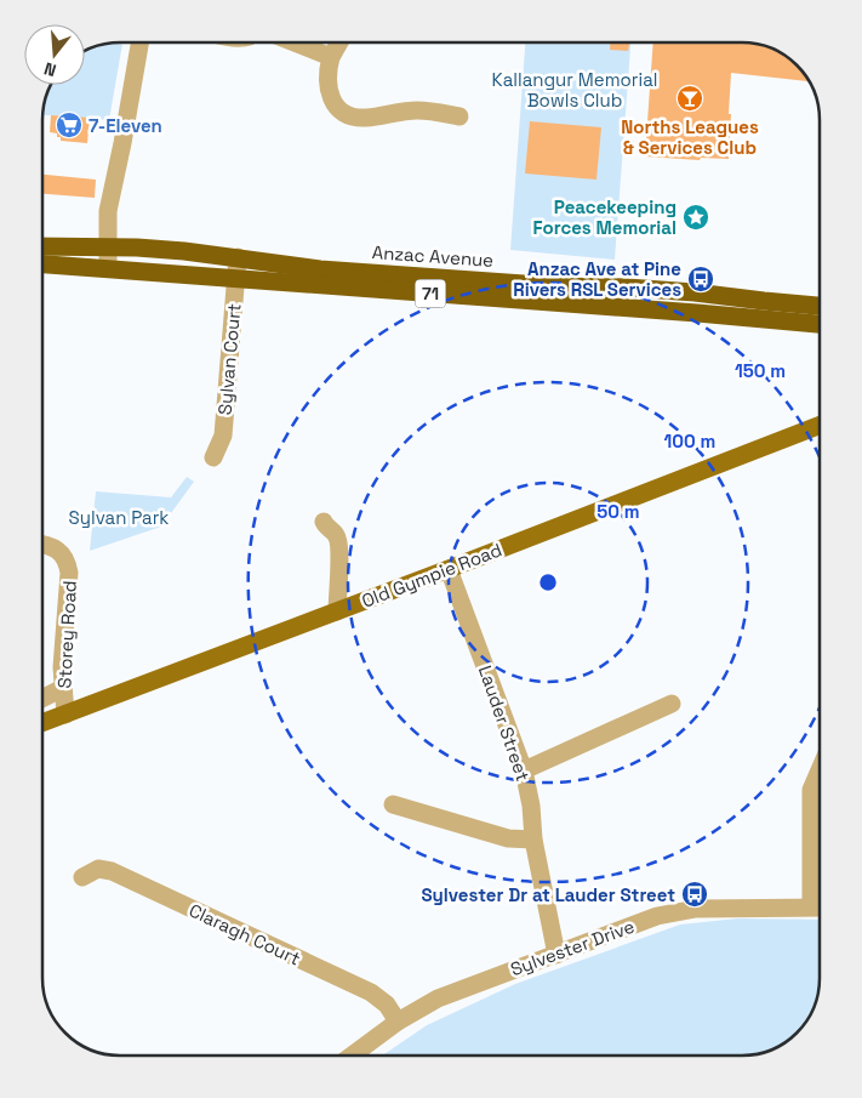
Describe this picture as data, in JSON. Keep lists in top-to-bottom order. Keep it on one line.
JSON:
{"streets":{"highway":["Anzac Avenue","71"],"main road":["Old Gympie Road"],"street":["Sylvan Court","Storey Road","Lauder Street","Claragh Court","Sylvester Drive"]},"crossings":[["Anzac Avenue","Sylvan Court"],["Old Gympie Road","Storey Road"],["Old Gympie Road","Lauder Street"],["Lauder Street","Sylvester Drive"],["Claragh Court","Sylvester Drive"]],"parks":["Kallangur Memorial Bowls Club","Sylvan Park"],"places":{"bar":["Norths Leagues & Services Club"],"supermarket":["7-Eleven"],"place":["Peacekeeping Forces Memorial"],"bus stop":["Anzac Ave at Pine Rivers RSL Services","Sylvester Dr at Lauder Street"]},"north":"bottom","rings":["150 m","100 m","50 m"]}
